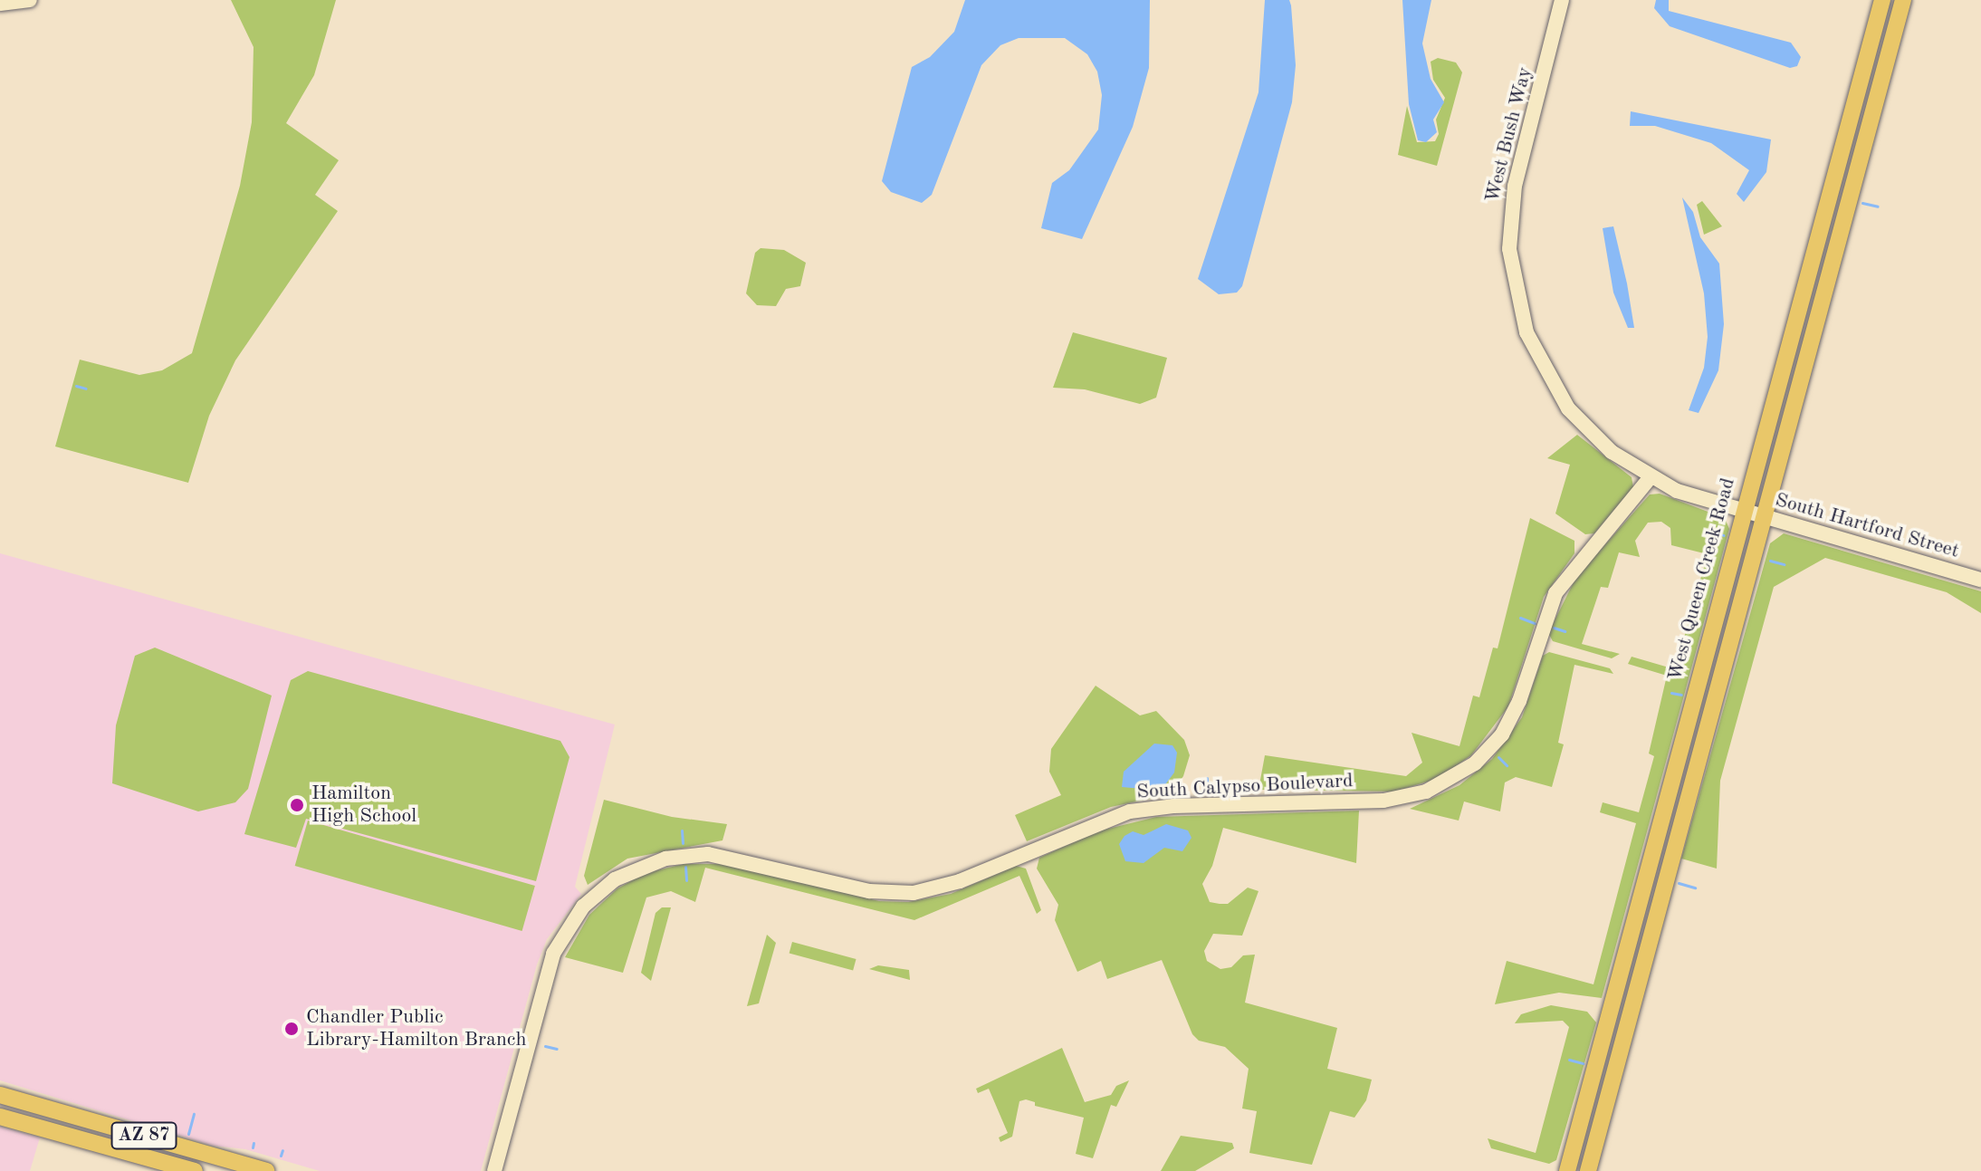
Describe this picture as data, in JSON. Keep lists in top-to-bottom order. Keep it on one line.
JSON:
{"streets":{"main road":["West Queen Creek Road","AZ 87"],"street":["West Bush Way","South Hartford Street","South Calypso Boulevard"]},"crossings":[["West Bush Way","South Hartford Street"],["West Bush Way","West Queen Creek Road"],["West Bush Way","South Calypso Boulevard"],["South Hartford Street","West Queen Creek Road"]],"places":["Hamilton High School","Chandler Public Library-Hamilton Branch"]}
